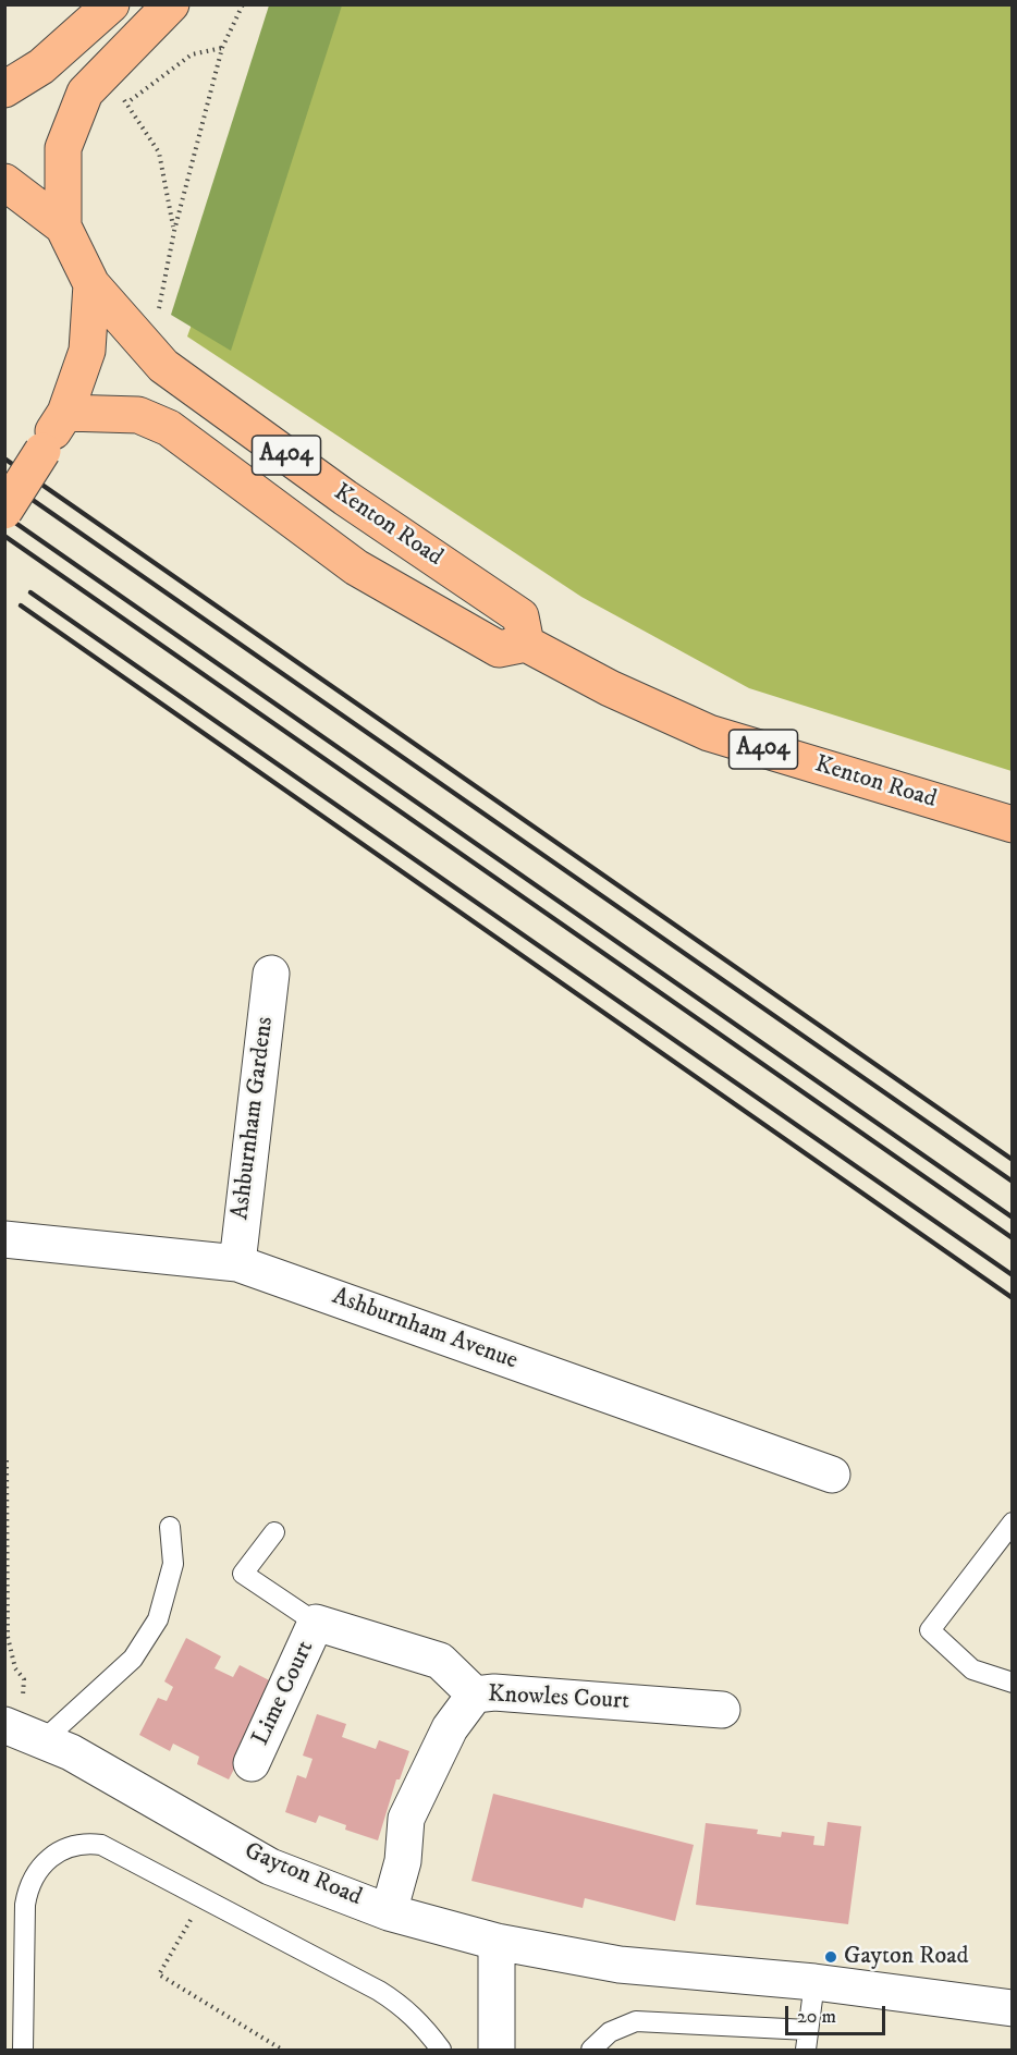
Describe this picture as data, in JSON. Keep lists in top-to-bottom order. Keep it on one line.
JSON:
{"streets":{"main road":["A404","Kenton Road"],"street":["Ashburnham Gardens","Ashburnham Avenue","Lime Court","Knowles Court","Gayton Road"]},"crossings":[["Ashburnham Gardens","Ashburnham Avenue"],["Knowles Court","Gayton Road"]],"places":["Gayton Road"],"scale_bar":"20 m"}
